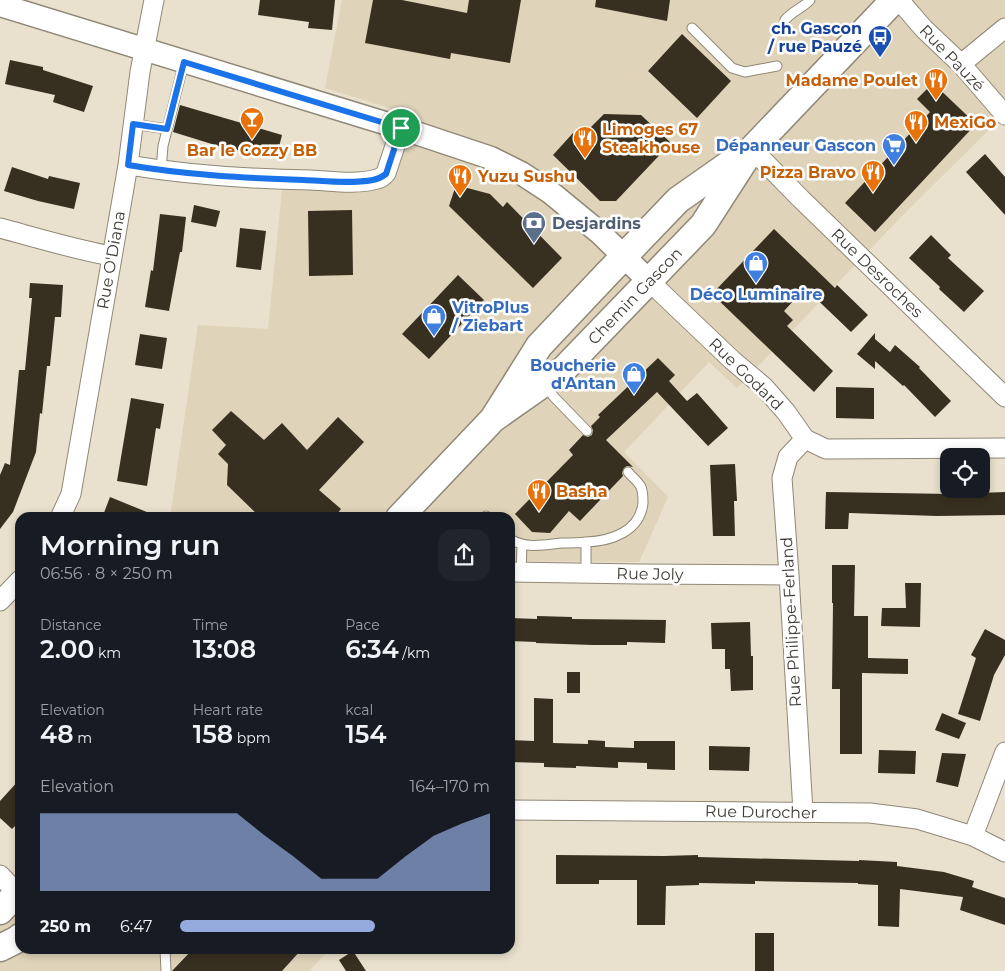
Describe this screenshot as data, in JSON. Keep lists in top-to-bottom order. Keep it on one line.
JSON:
{"streets":{"main road":["Chemin Gascon"],"street":["Rue Pauzé","Rue O'Diana","Rue Desroches","Rue Godard","Rue Joly","Rue Philippe-Ferland","Rue Durocher"]},"crossings":[["Rue O'Diana","Rue Godard"],["Rue Desroches","Chemin Gascon"],["Chemin Gascon","Rue Godard"],["Rue Godard","Rue Philippe-Ferland"],["Rue Joly","Rue Philippe-Ferland"],["Rue Philippe-Ferland","Rue Durocher"]],"places":{"bus stop":["ch. Gascon / rue Pauzé"],"restaurant":["Madame Poulet","MexiGo","Limoges 67 Steakhouse","Pizza Bravo","Yuzu Sushu","Basha"],"bar":["Bar le Cozzy BB"],"supermarket":["Dépanneur Gascon"],"bank":["Desjardins"],"shop":["Déco Luminaire","VitroPlus / Ziebart","Boucherie d'Antan"]},"page":{"heading":["Morning run","06:56 · 8 × 250 m"],"stats":[["Distance","2.00 km"],["Time","13:08"],["Pace","6:34 /km"],["Elevation","48 m"],["Heart rate","158 bpm"],["kcal","154"]],"chart":["Elevation","164–170 m"],"list":[{"name":"250 m","note":"6:47"}]}}
